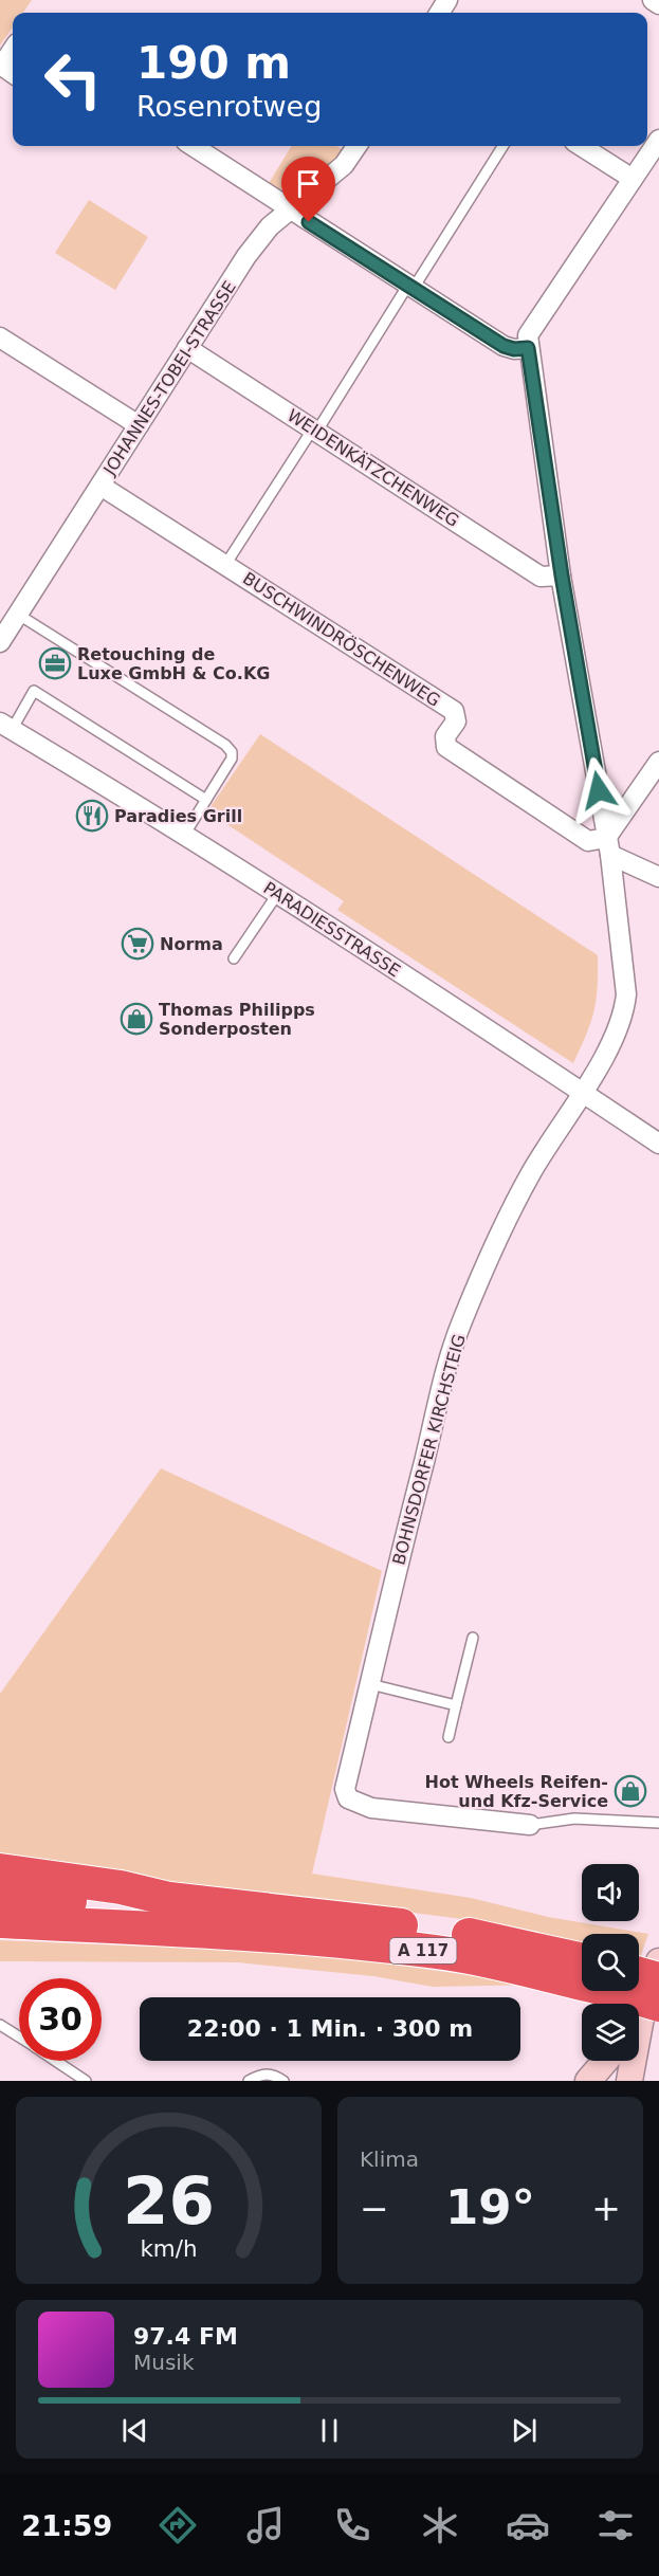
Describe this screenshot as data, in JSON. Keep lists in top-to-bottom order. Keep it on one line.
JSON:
{"streets":{"highway":["A 117"],"street":["JOHANNES-TOBEI-STRASSE","WEIDENKÄTZCHENWEG","BUSCHWINDRÖSCHENWEG","PARADIESSTRASSE","BOHNSDORFER KIRCHSTEIG"]},"crossings":[["JOHANNES-TOBEI-STRASSE","WEIDENKÄTZCHENWEG"],["JOHANNES-TOBEI-STRASSE","BUSCHWINDRÖSCHENWEG"],["WEIDENKÄTZCHENWEG","BOHNSDORFER KIRCHSTEIG"],["BUSCHWINDRÖSCHENWEG","BOHNSDORFER KIRCHSTEIG"],["PARADIESSTRASSE","BOHNSDORFER KIRCHSTEIG"]],"places":{"office":["Retouching de Luxe GmbH & Co.KG"],"restaurant":["Paradies Grill"],"supermarket":["Norma"],"shop":["Thomas Philipps Sonderposten","Hot Wheels Reifen- und Kfz-Service"]},"page":{"turn":["190 m","Rosenrotweg"],"limit":"30","trip":"22:00 · 1 Min. · 300 m","tile":"Klima","heat":["−","19°","+"],"song":["97.4 FM","Musik"],"tabs":"21:59","gauge":["26","km/h"]}}
